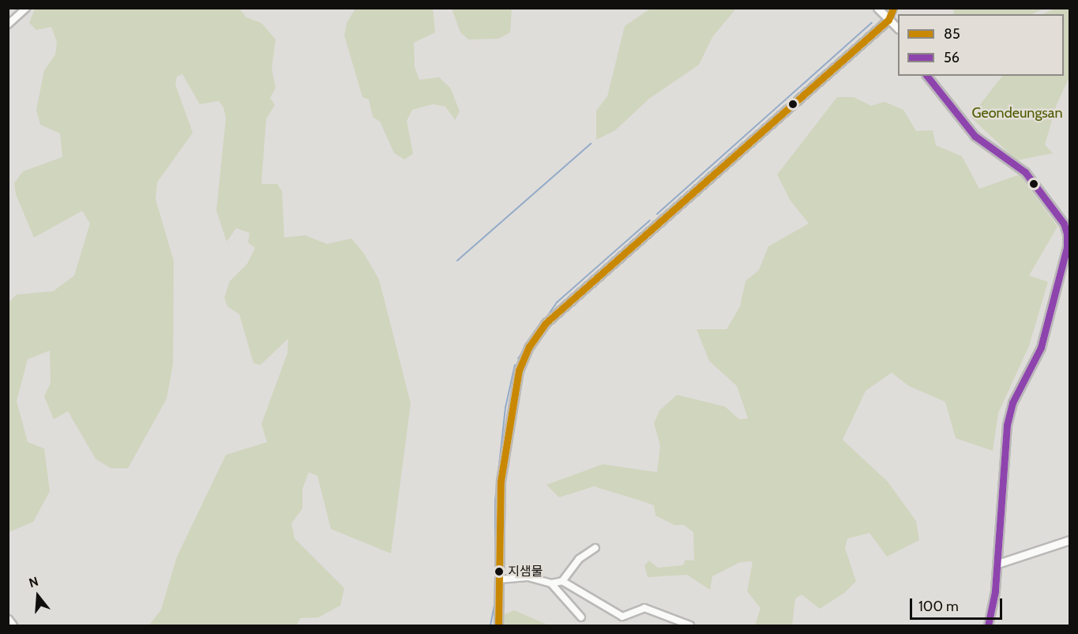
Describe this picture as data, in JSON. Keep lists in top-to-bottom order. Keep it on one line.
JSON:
{"parks":["Geondeungsan"],"places":["지샘물"],"lines":["transit line 85","transit line 56"],"legend":["85","56"],"scale_bar":"100 m","north":"top"}
